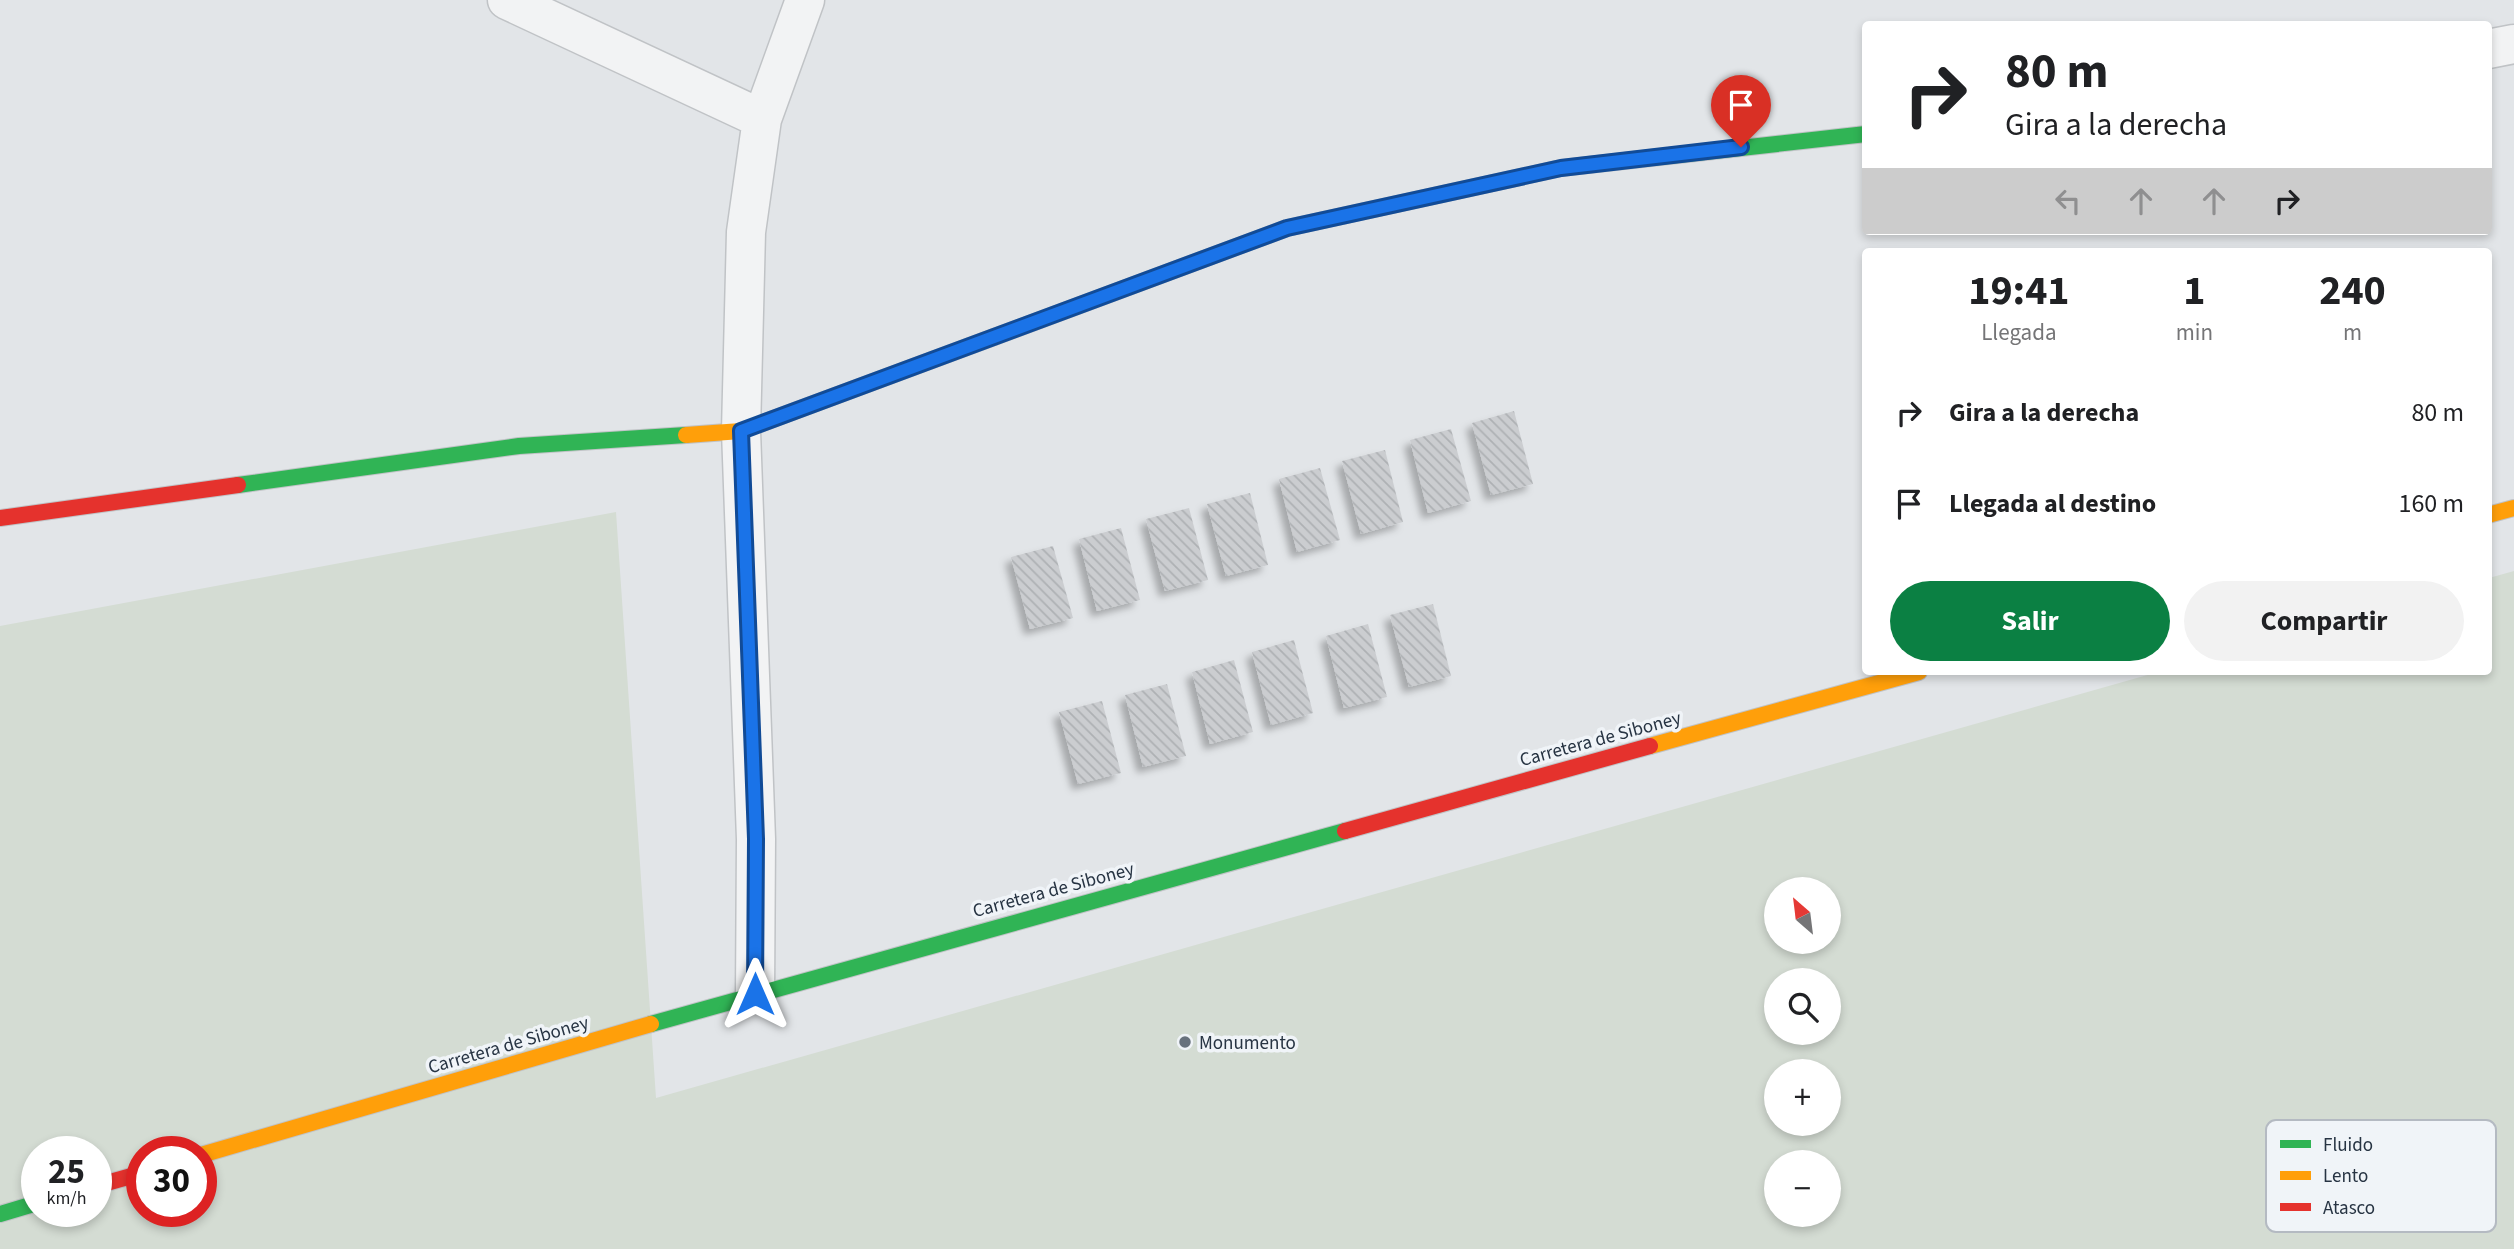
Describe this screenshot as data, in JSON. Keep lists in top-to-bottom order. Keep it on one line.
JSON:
{"streets":{"street":["Carretera de Siboney"]},"places":["Monumento"],"legend":["Fluido","Lento","Atasco"],"north":"top left","page":{"turn":["80 m","Gira a la derecha"],"eta":["19:41","Llegada","1","min","240","m"],"list":[{"name":"Gira a la derecha","value":"80 m"},{"name":"Llegada al destino","value":"160 m"}],"buttons":["Salir","Compartir"],"map_buttons":["+","−"],"speed":"25 km/h","limit":"30"}}
